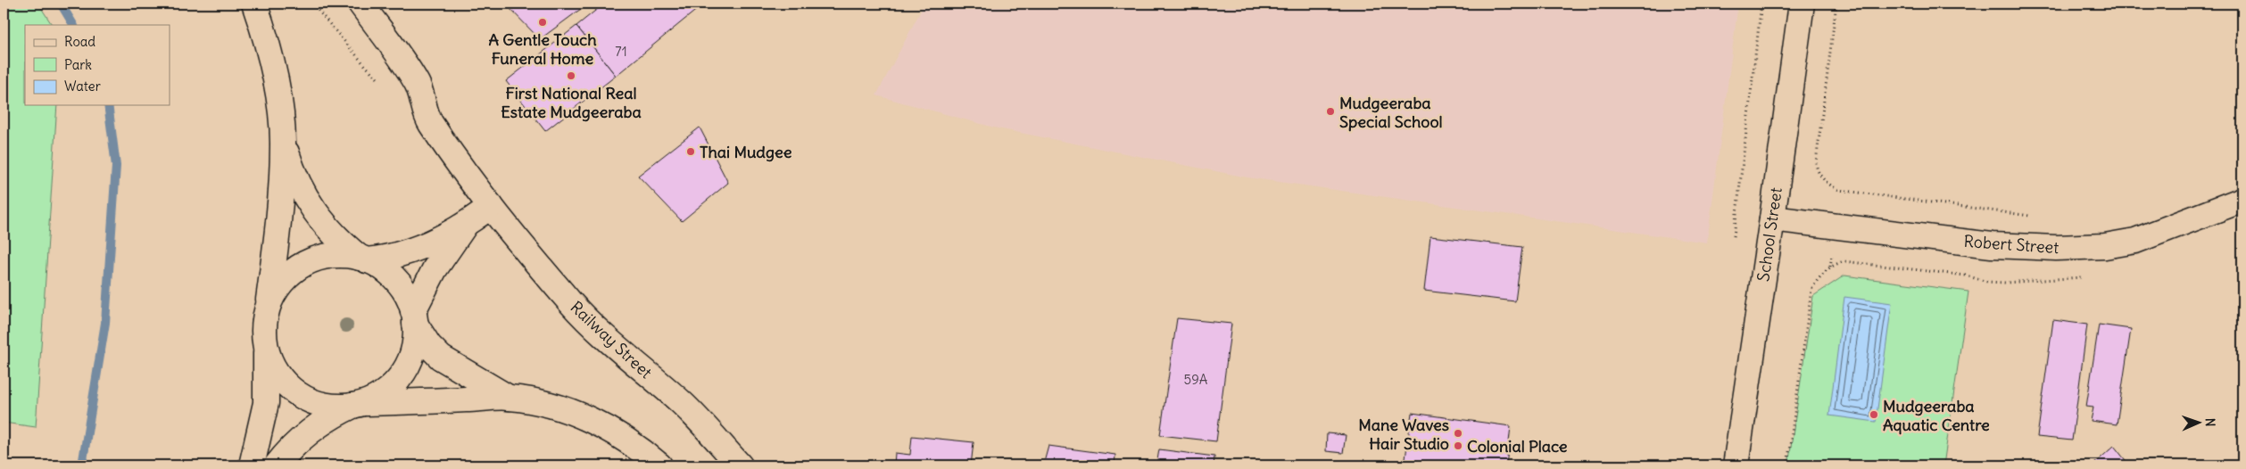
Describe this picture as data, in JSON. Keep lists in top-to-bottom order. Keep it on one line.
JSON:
{"streets":{"street":["School Street","Robert Street","Railway Street"]},"crossings":[["School Street","Robert Street"]],"places":["A Gentle Touch Funeral Home","First National Real Estate Mudgeeraba","Mudgeeraba Special School","Thai Mudgee","Mudgeeraba Aquatic Centre","Mane Waves Hair Studio","Colonial Place"],"house_numbers":["71","59A"],"legend":["Road","Park","Water"],"north":"right"}
